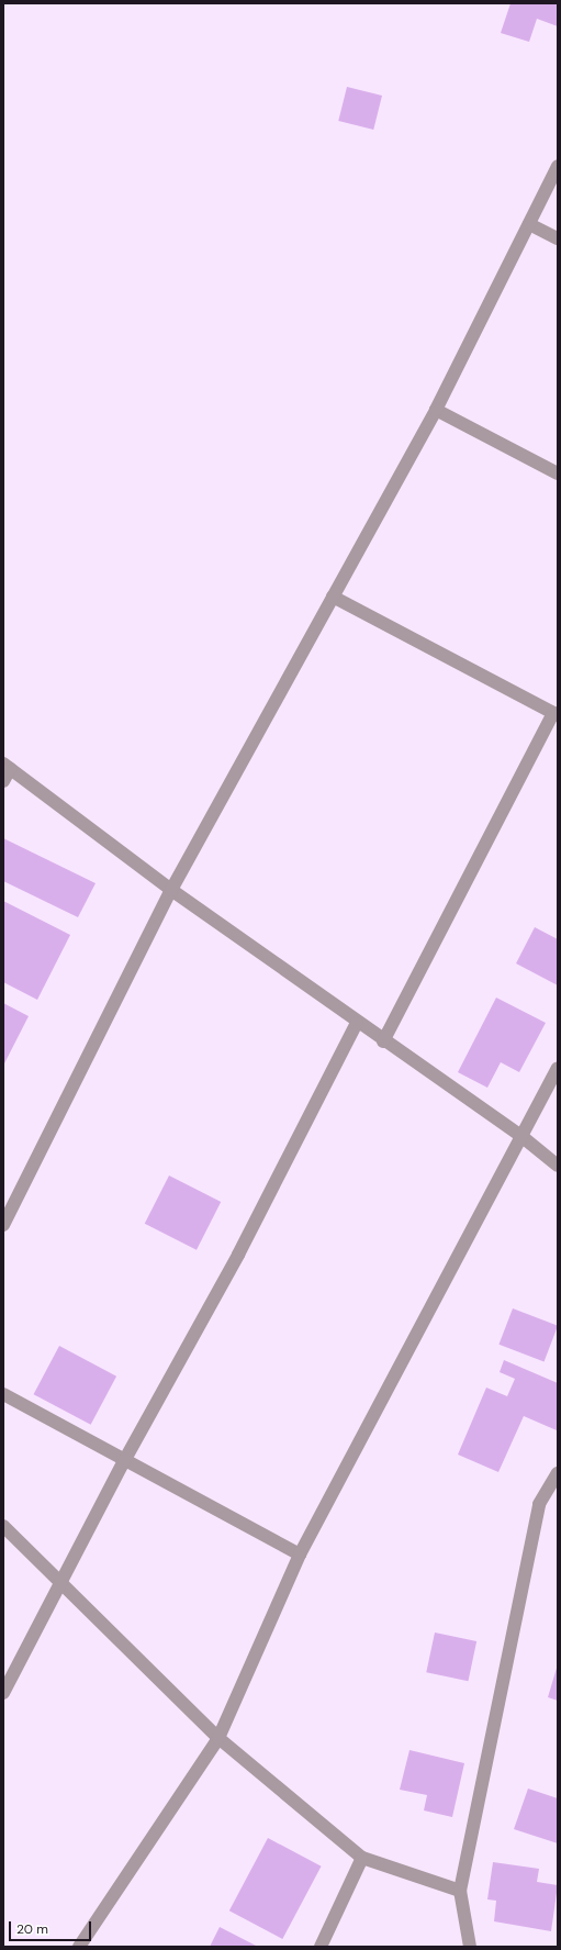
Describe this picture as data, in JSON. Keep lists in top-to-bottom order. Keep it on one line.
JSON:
{"scale_bar":"20 m"}
